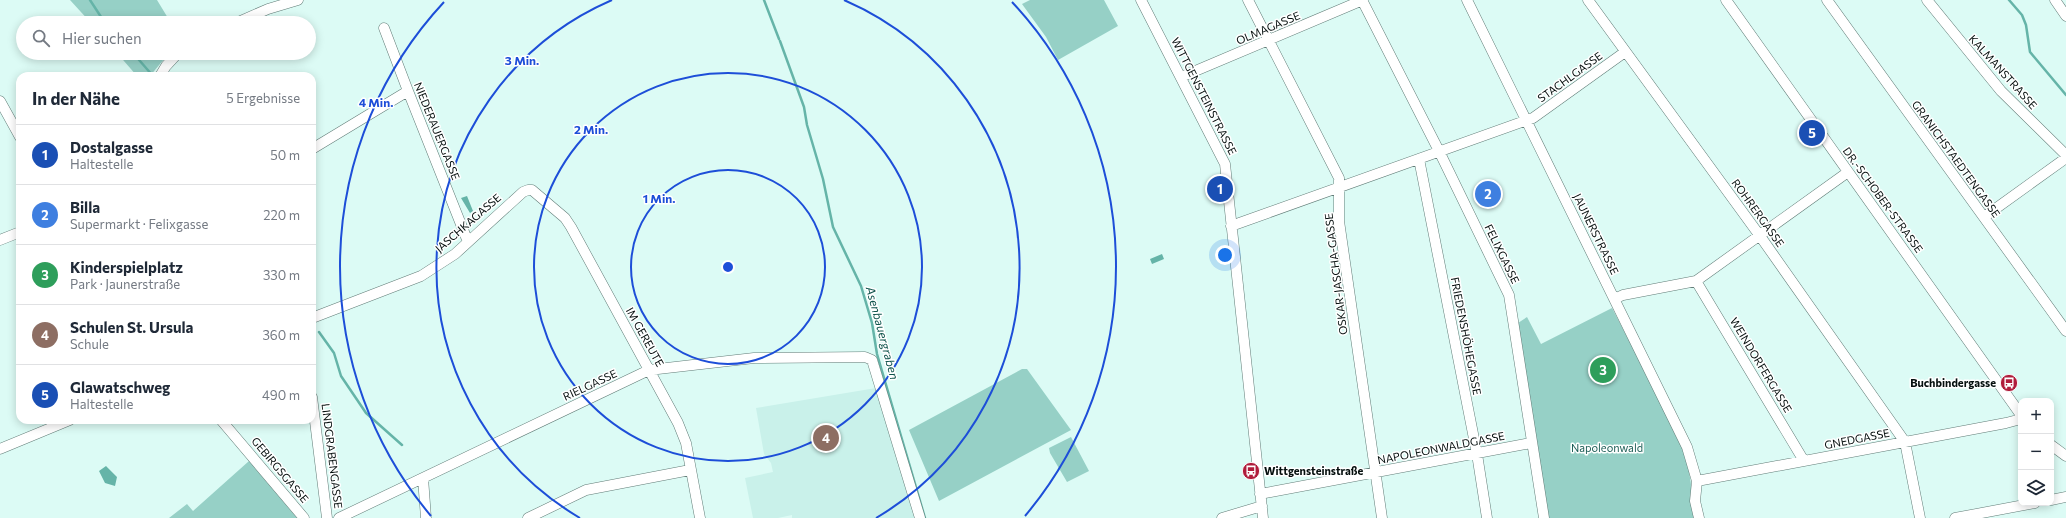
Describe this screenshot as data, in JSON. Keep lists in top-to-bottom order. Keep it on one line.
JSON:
{"streets":{"street":["OLMAGASSE","KALMANSTRASSE","STACHLGASSE","WITTGENSTEINSTRASSE","NIEDERAUERGASSE","GRANICHSTAEDTENGASSE","DR.-SCHOBER-STRASSE","ROHRERGASSE","JASCHKAGASSE","JAUNERSTRASSE","FELIXGASSE","OSKAR-JASCHA-GASSE","FRIEDENSHÖHEGASSE","IM GEREUTE","WEINDORFERGASSE","RIELGASSE","GNEDGASSE","NAPOLEONWALDGASSE","LINDGRABENGASSE","GEBIRGSGASSE"]},"crossings":[["OLMAGASSE","WITTGENSTEINSTRASSE"],["OLMAGASSE","FELIXGASSE"],["OLMAGASSE","OSKAR-JASCHA-GASSE"],["STACHLGASSE","WITTGENSTEINSTRASSE"],["STACHLGASSE","ROHRERGASSE"],["STACHLGASSE","JAUNERSTRASSE"],["STACHLGASSE","FELIXGASSE"],["STACHLGASSE","OSKAR-JASCHA-GASSE"],["STACHLGASSE","FRIEDENSHÖHEGASSE"],["WITTGENSTEINSTRASSE","NAPOLEONWALDGASSE"],["NIEDERAUERGASSE","JASCHKAGASSE"],["ROHRERGASSE","GNEDGASSE"],["JASCHKAGASSE","IM GEREUTE"],["JAUNERSTRASSE","GNEDGASSE"],["FELIXGASSE","NAPOLEONWALDGASSE"],["OSKAR-JASCHA-GASSE","NAPOLEONWALDGASSE"],["FRIEDENSHÖHEGASSE","NAPOLEONWALDGASSE"],["IM GEREUTE","RIELGASSE"],["WEINDORFERGASSE","GNEDGASSE"]],"water":["Asenbauergraben"],"parks":["Napoleonwald"],"places":{"bus stop":["Buchbindergasse","Wittgensteinstraße"]},"page":{"search":"Hier suchen","heading":["In der Nähe","5 Ergebnisse"],"pins":["5","1","2","3","4"],"list":[{"mark":"1","name":"Dostalgasse","note":"Haltestelle","value":"50 m"},{"mark":"2","name":"Billa","note":"Supermarkt · Felixgasse","value":"220 m"},{"mark":"3","name":"Kinderspielplatz","note":"Park · Jaunerstraße","value":"330 m"},{"mark":"4","name":"Schulen St. Ursula","note":"Schule","value":"360 m"},{"mark":"5","name":"Glawatschweg","note":"Haltestelle","value":"490 m"}],"map_buttons":["+","−"]},"rings":["3 Min.","4 Min.","2 Min.","1 Min."]}
